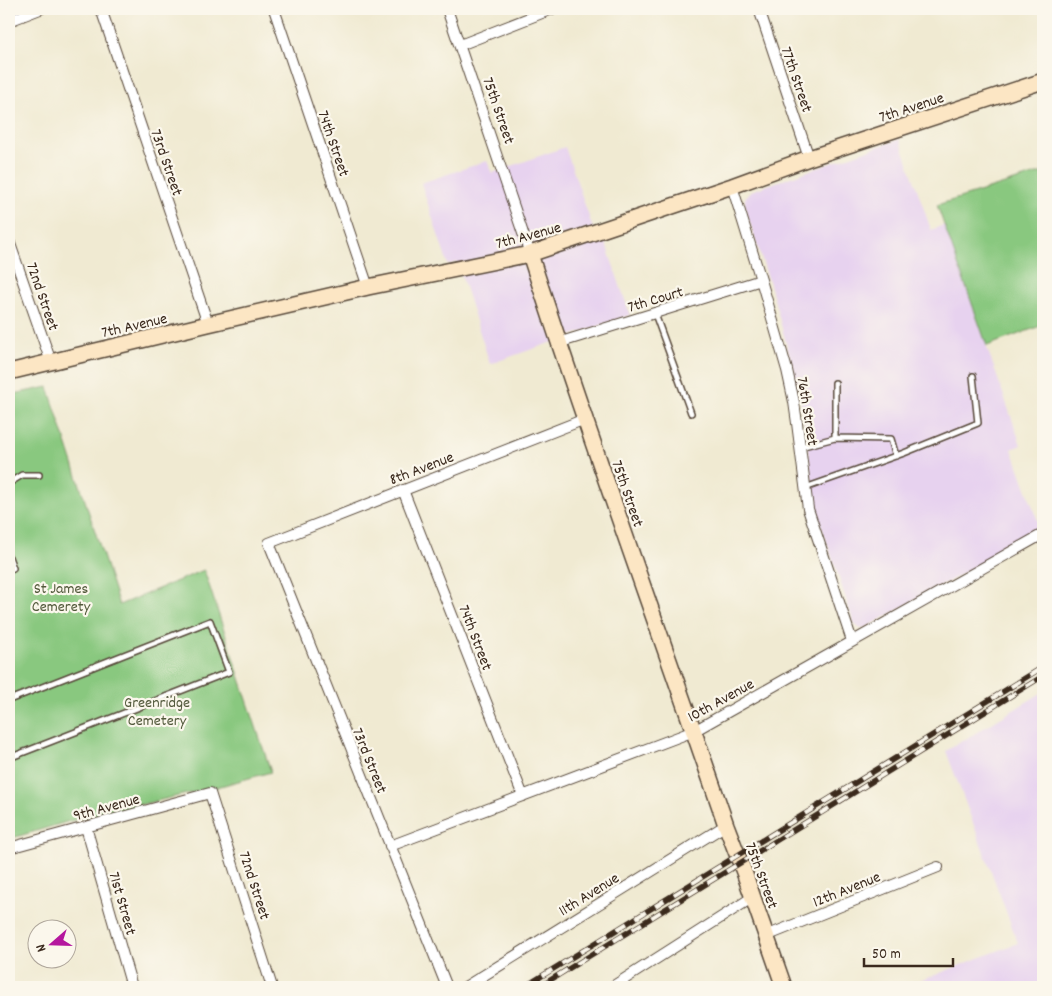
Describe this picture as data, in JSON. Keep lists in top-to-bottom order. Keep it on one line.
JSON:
{"streets":{"street":["77th Street","7th Avenue","75th Street","74th Street","73rd Street","72nd Street","7th Court","76th Street","8th Avenue","10th Avenue","9th Avenue","12th Avenue","11th Avenue","71st Street"]},"crossings":[["77th Street","7th Avenue"],["7th Avenue","75th Street"],["7th Avenue","74th Street"],["7th Avenue","73rd Street"],["7th Avenue","72nd Street"],["7th Avenue","76th Street"],["75th Street","7th Court"],["75th Street","8th Avenue"],["75th Street","10th Avenue"],["75th Street","12th Avenue"],["75th Street","11th Avenue"],["74th Street","8th Avenue"],["74th Street","10th Avenue"],["73rd Street","8th Avenue"],["73rd Street","10th Avenue"],["72nd Street","9th Avenue"],["7th Court","76th Street"],["76th Street","10th Avenue"],["9th Avenue","71st Street"]],"parks":["St James Cemerety","Greenridge Cemetery"],"scale_bar":"50 m","north":"left"}
